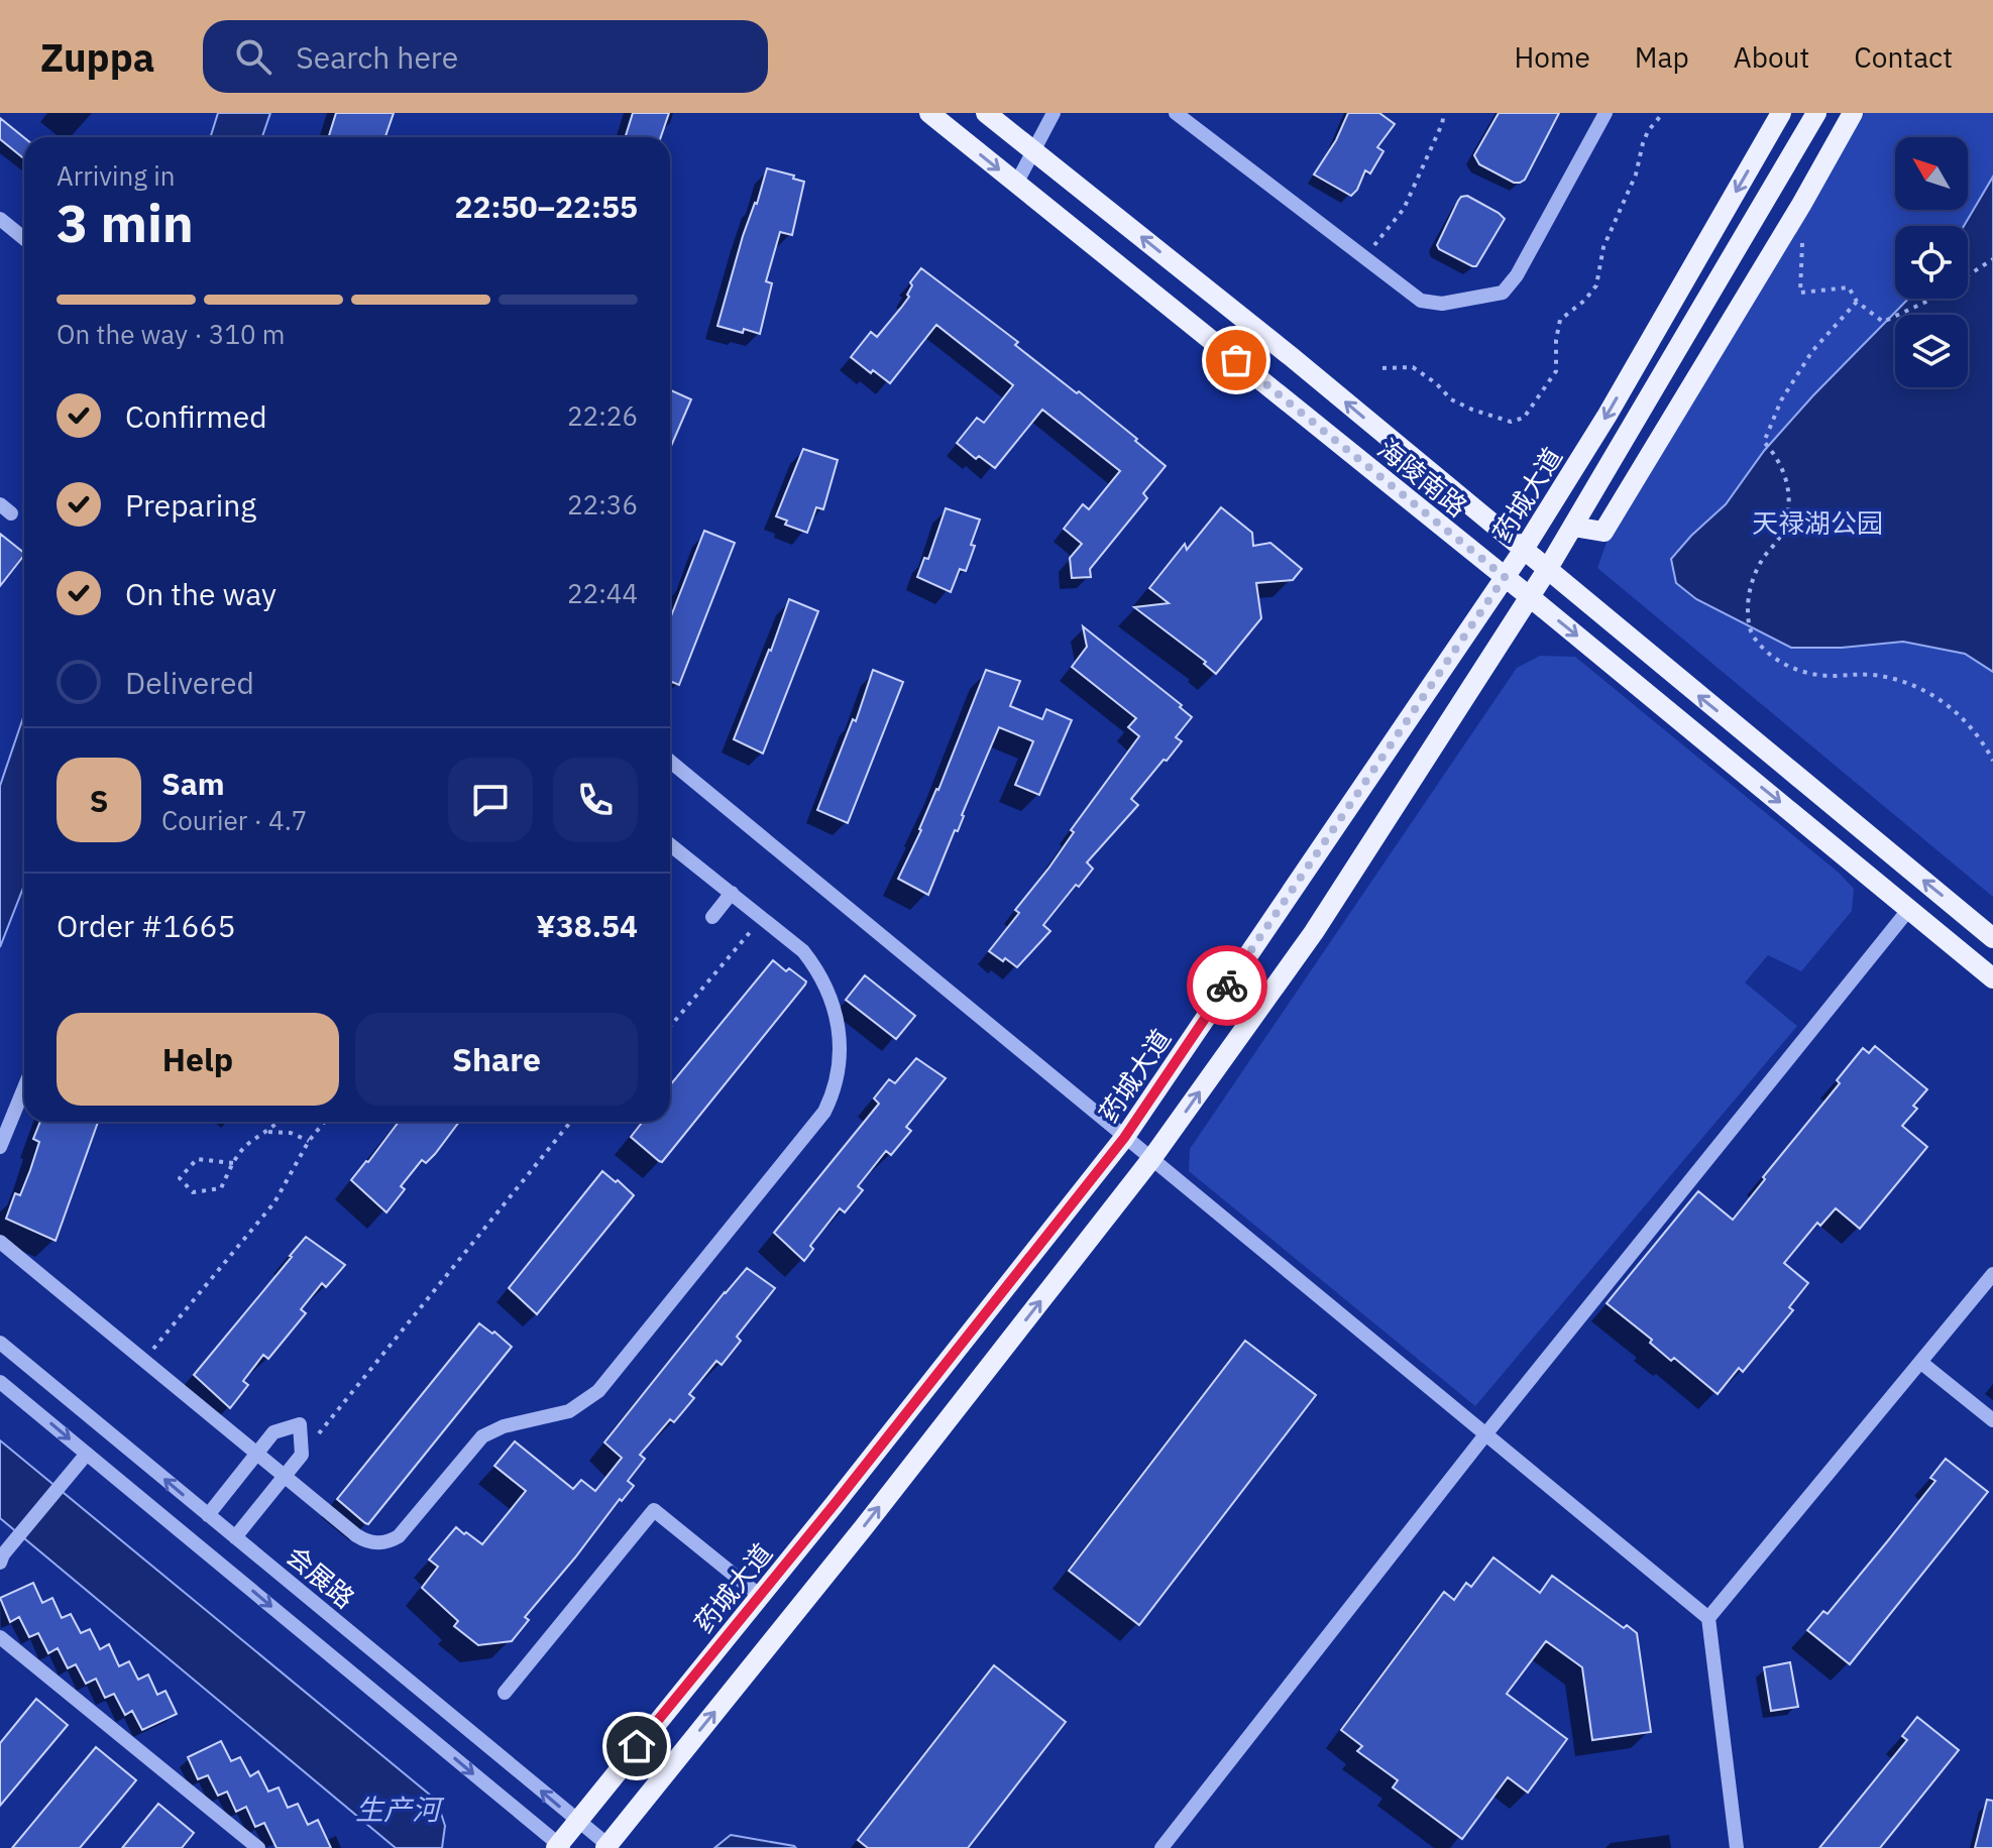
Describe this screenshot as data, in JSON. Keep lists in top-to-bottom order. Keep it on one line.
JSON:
{"streets":{"main road":["海陵南路","药城大道"],"street":["会展路"]},"crossings":[["海陵南路","药城大道"],["药城大道","会展路"]],"water":["生产河"],"parks":["天禄湖公园"],"north":"top left","page":{"header":"Zuppa","search":"Search here","nav":["Home","Map","About","Contact"],"heading":["3 min","Arriving in","22:50–22:55"],"panel":["Sam","Courier · 4.7","Order #1665","¥38.54"],"bar":"On the way · 310 m","list":[["Confirmed","22:26"],["Preparing","22:36"],["On the way","22:44"],"Delivered"],"round":"S","buttons":["Help","Share"]}}
